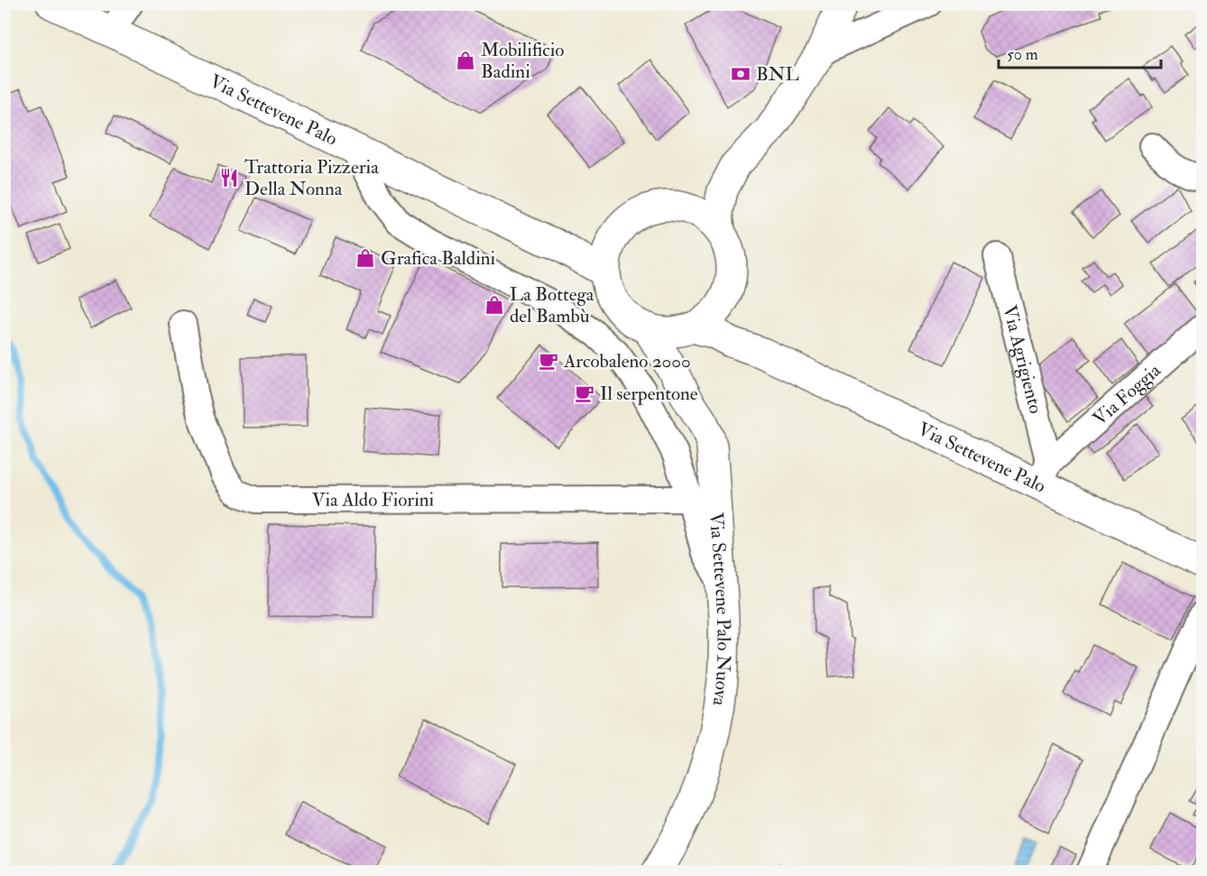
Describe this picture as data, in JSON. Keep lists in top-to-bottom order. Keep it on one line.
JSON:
{"streets":{"main road":["Via Settevene Palo","Via Settevene Palo Nuova"],"street":["Via Agrigiento","Via Foggia","Via Aldo Fiorini"]},"crossings":[["Via Settevene Palo","Via Agrigiento"],["Via Settevene Palo","Via Foggia"],["Via Settevene Palo","Via Settevene Palo Nuova"],["Via Agrigiento","Via Foggia"]],"places":{"shop":["Mobilificio Badini","Grafica Baldini","La Bottega del Bambù"],"bank":["BNL"],"restaurant":["Trattoria Pizzeria Della Nonna"],"cafe":["Arcobaleno 2000","Il serpentone"]},"scale_bar":"50 m"}
